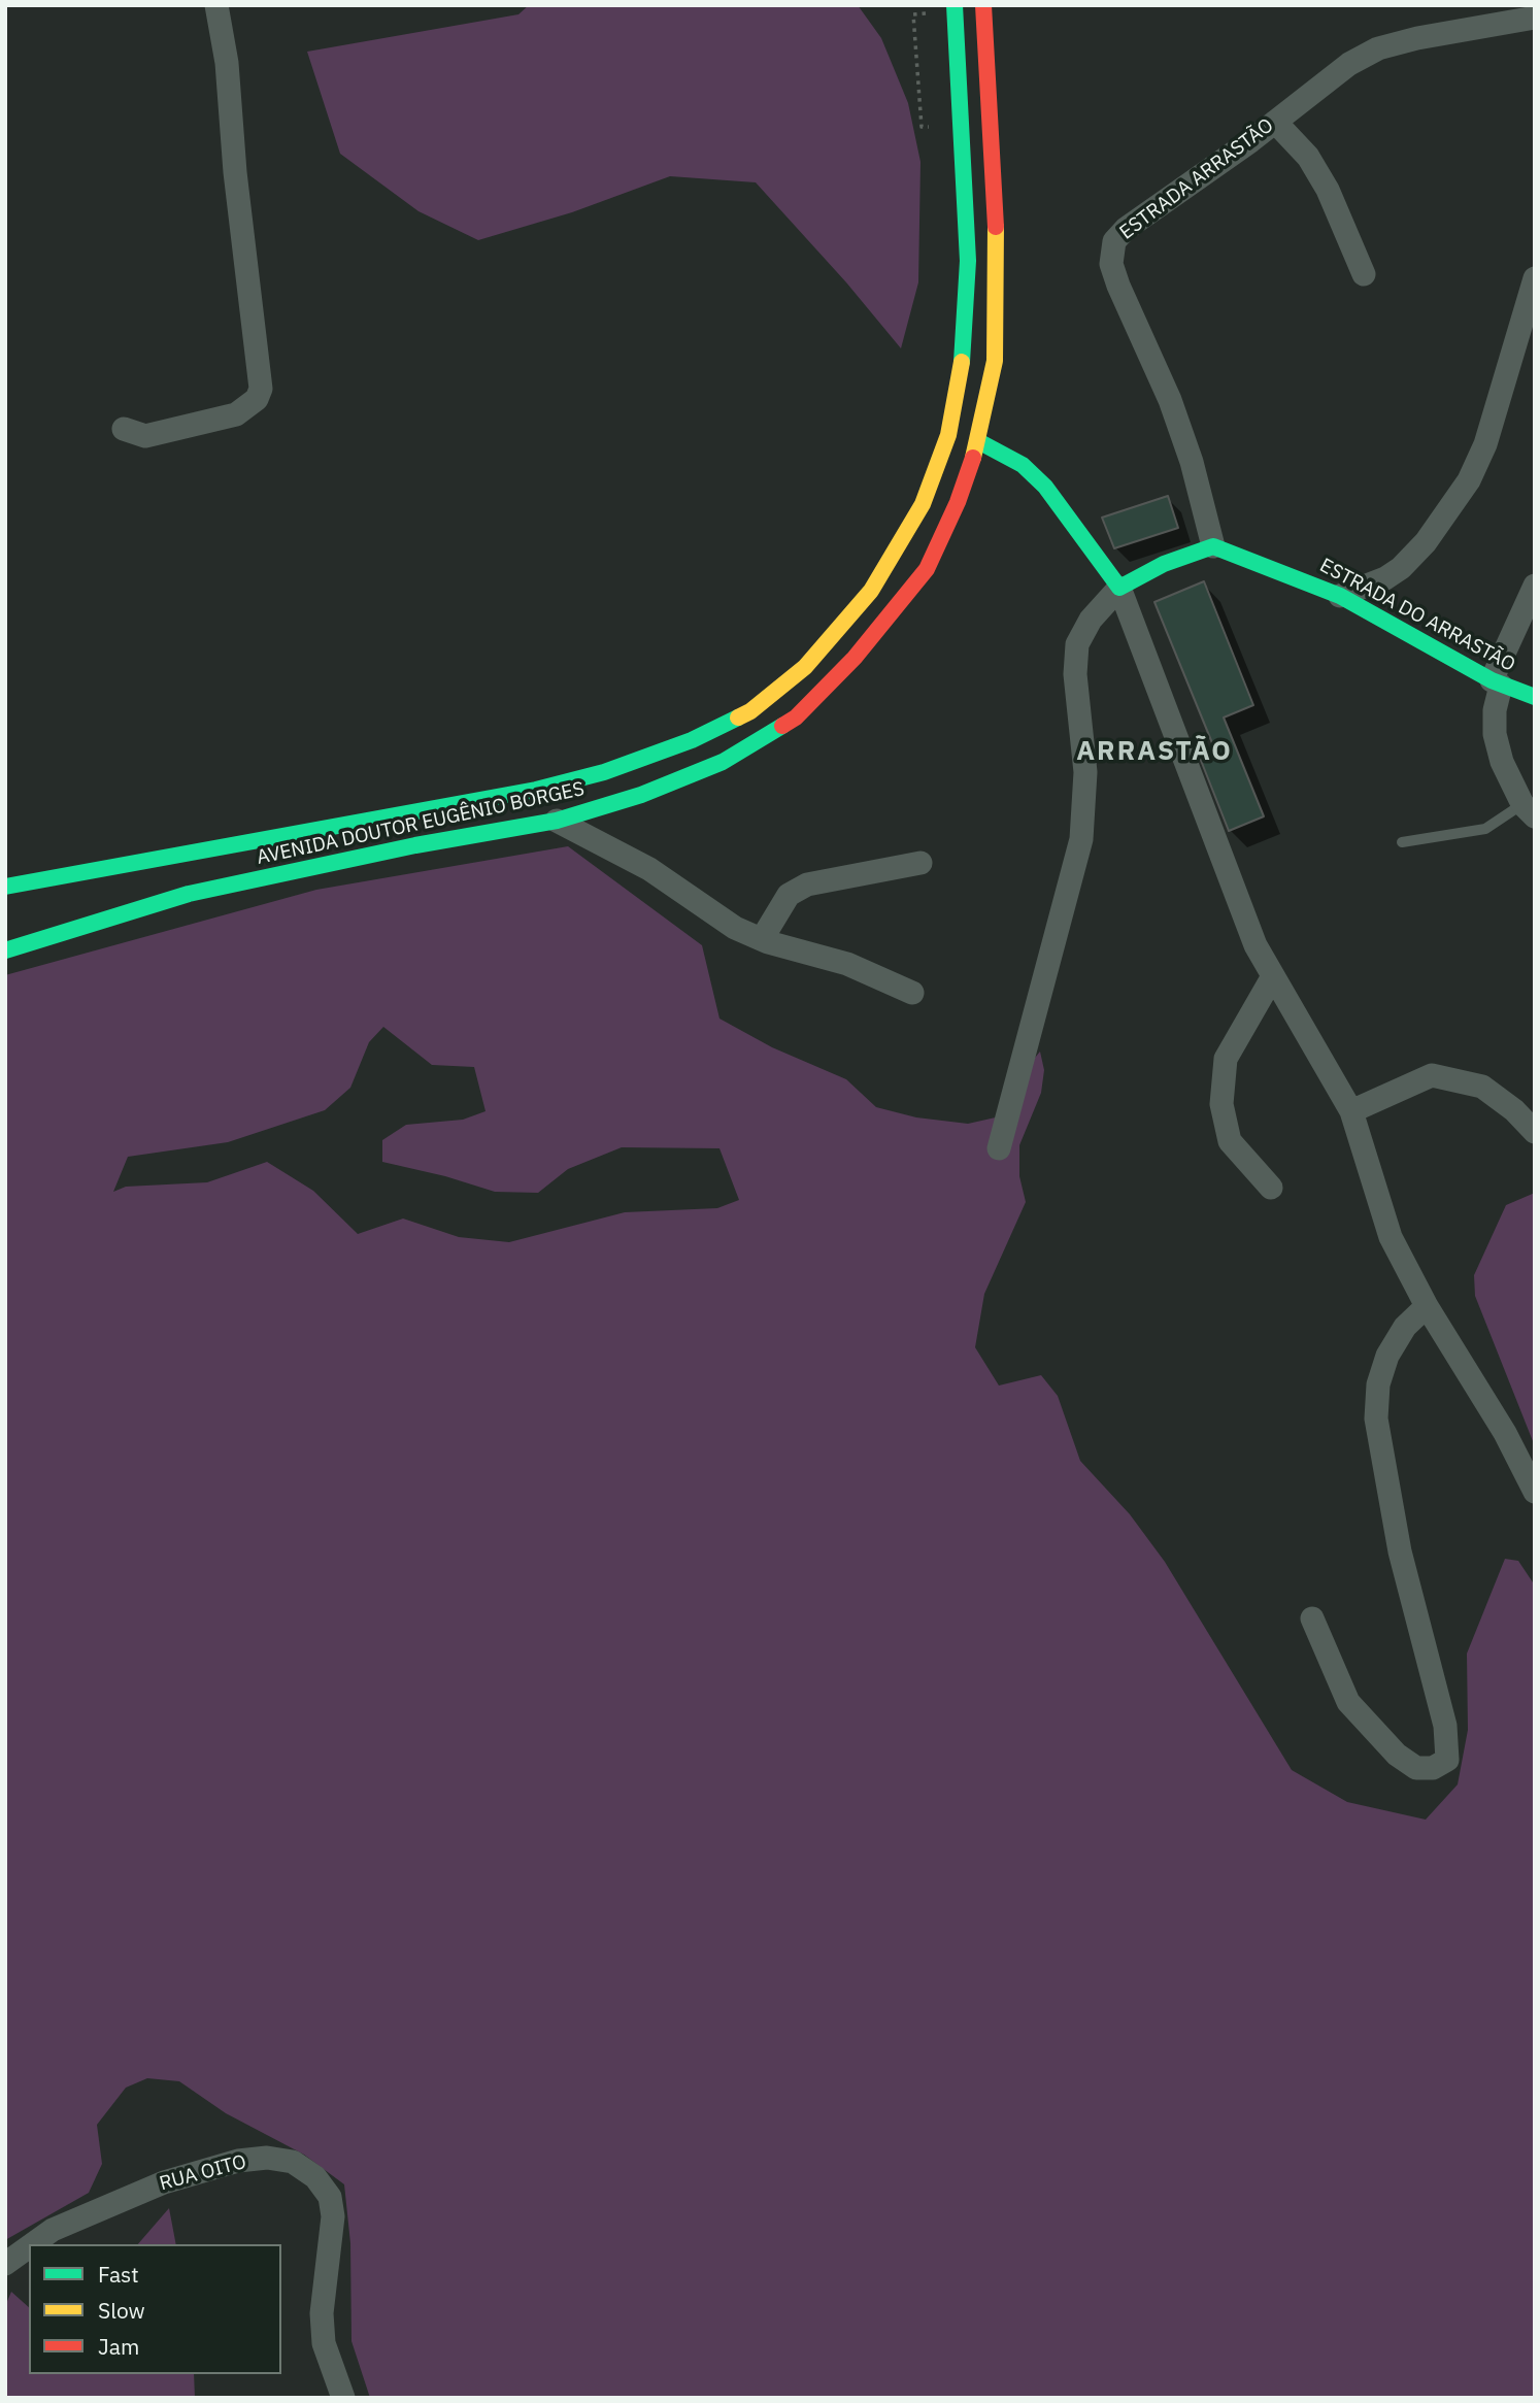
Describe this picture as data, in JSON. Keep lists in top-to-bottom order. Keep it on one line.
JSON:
{"streets":{"main road":["ESTRADA DO ARRASTÃO","AVENIDA DOUTOR EUGÊNIO BORGES"],"street":["ESTRADA ARRASTÃO","RUA OITO"]},"crossings":[["ESTRADA ARRASTÃO","ESTRADA DO ARRASTÃO"]],"districts":["ARRASTÃO"],"legend":["Fast","Slow","Jam"]}
